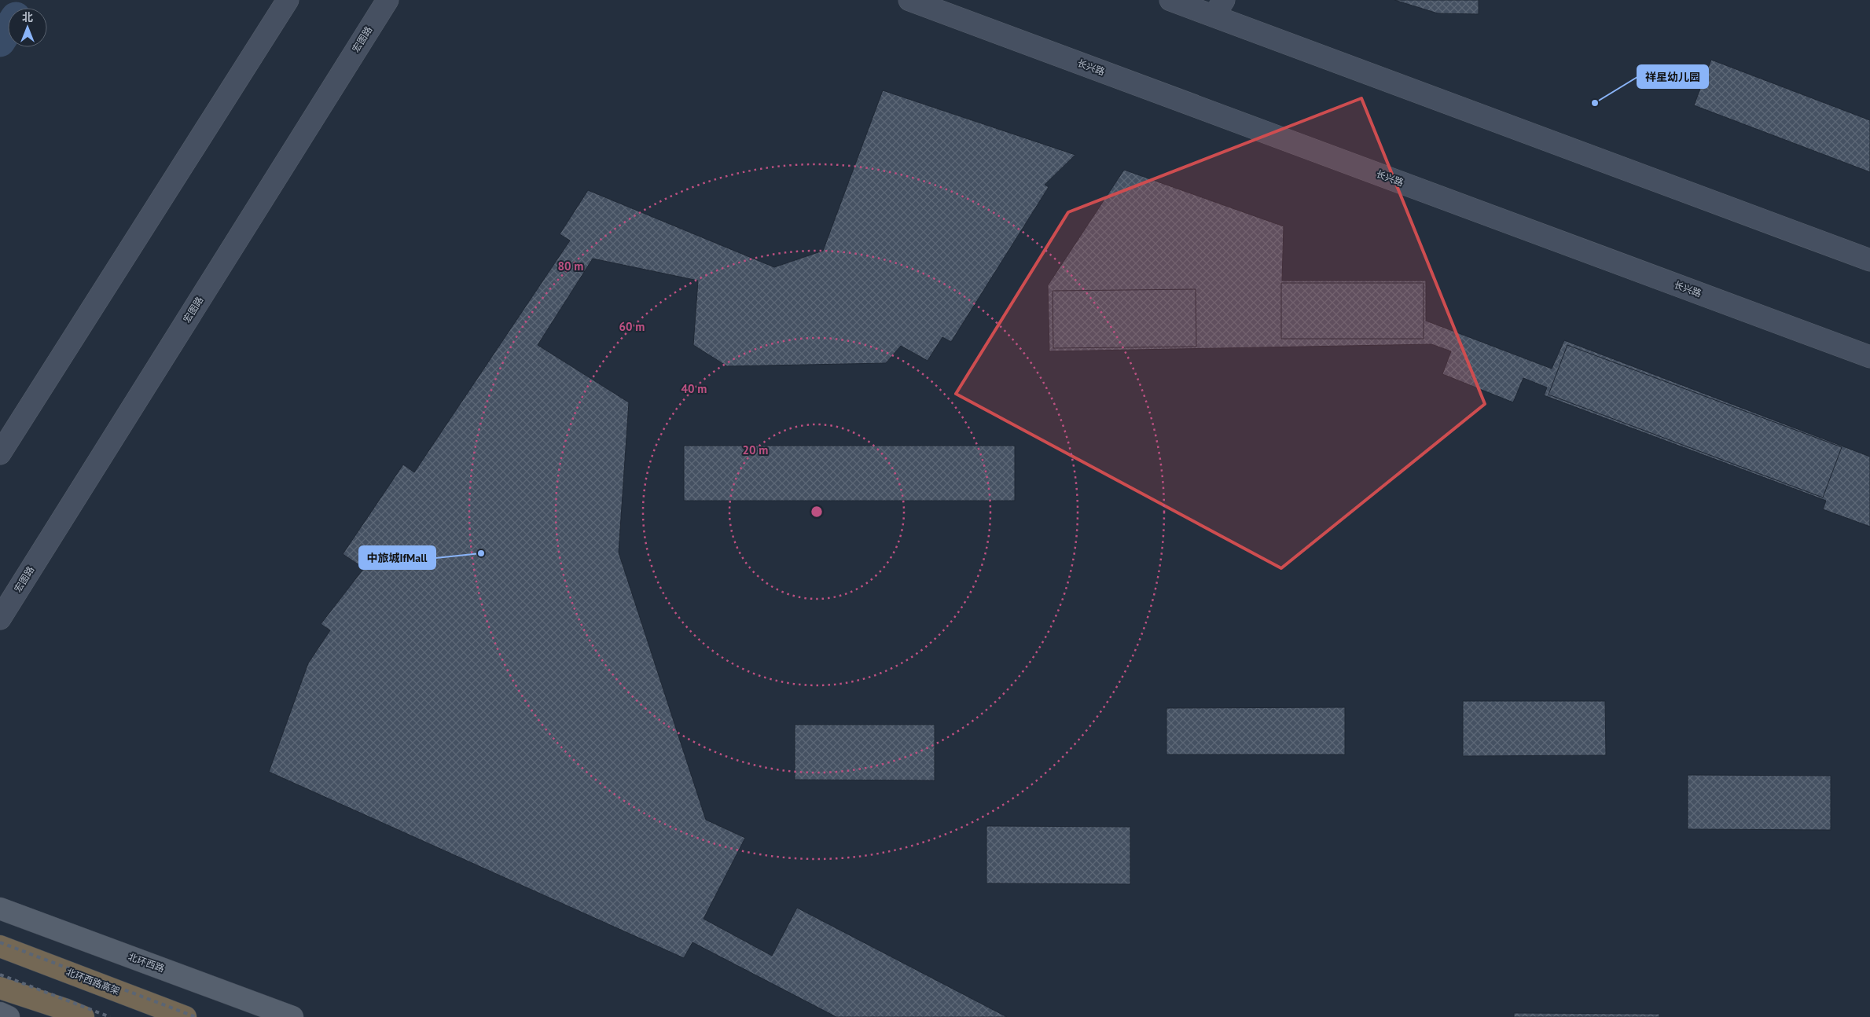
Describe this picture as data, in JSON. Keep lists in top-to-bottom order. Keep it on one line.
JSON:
{"streets":{"highway":["北环西路高架"],"main road":["宏图路","长兴路","北环西路"]},"places":["祥星幼儿园","中旅城IfMall"],"north":"top","rings":["80 m","60 m","40 m","20 m"]}
